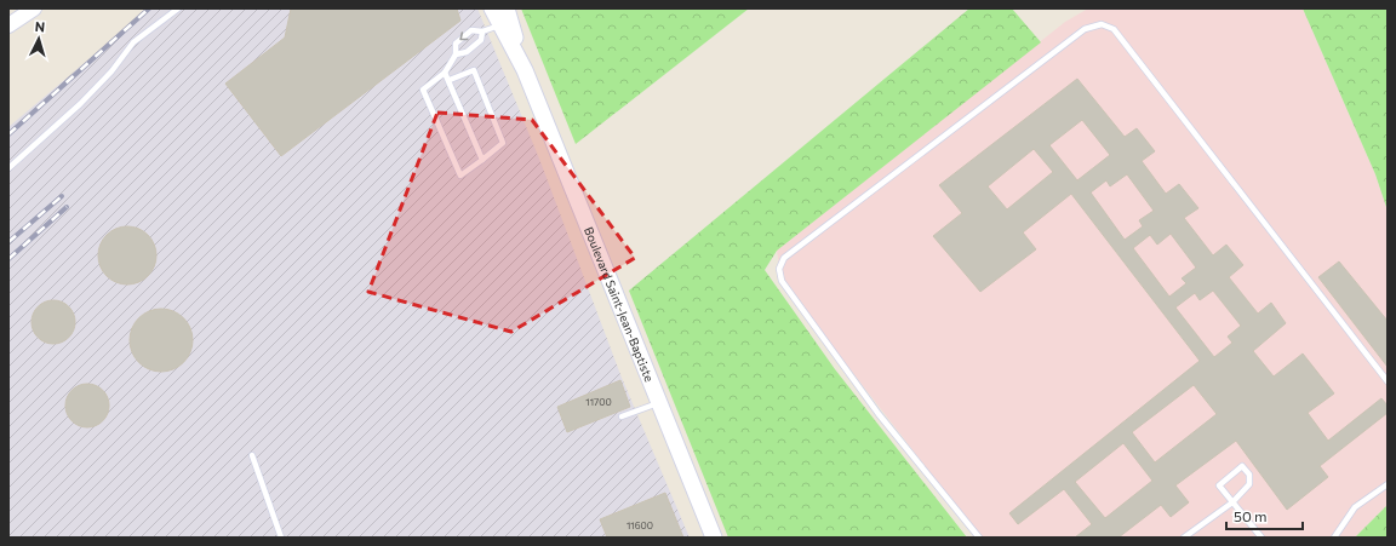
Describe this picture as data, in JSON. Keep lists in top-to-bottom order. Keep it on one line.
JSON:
{"streets":{"main road":["Boulevard Saint-Jean-Baptiste"]},"house_numbers":["11700","11600"],"scale_bar":"50 m","north":"top"}
